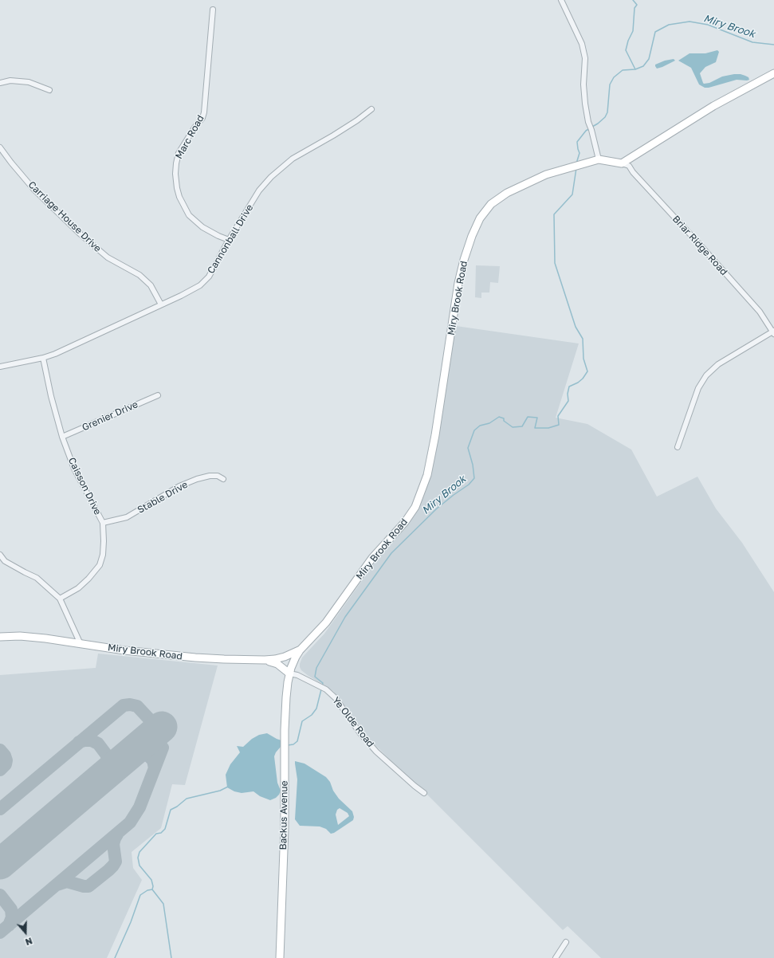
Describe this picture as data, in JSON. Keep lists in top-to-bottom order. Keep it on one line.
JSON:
{"streets":{"main road":["Miry Brook Road","Backus Avenue"],"street":["Marc Road","Carriage House Drive","Cannonball Drive","Briar Ridge Road","Grenier Drive","Caisson Drive","Stable Drive","Ye Olde Road"]},"crossings":[["Marc Road","Cannonball Drive"],["Carriage House Drive","Cannonball Drive"],["Cannonball Drive","Caisson Drive"],["Briar Ridge Road","Miry Brook Road"],["Miry Brook Road","Backus Avenue"],["Grenier Drive","Caisson Drive"],["Caisson Drive","Stable Drive"],["Ye Olde Road","Backus Avenue"]],"water":["Miry Brook"],"north":"bottom"}
